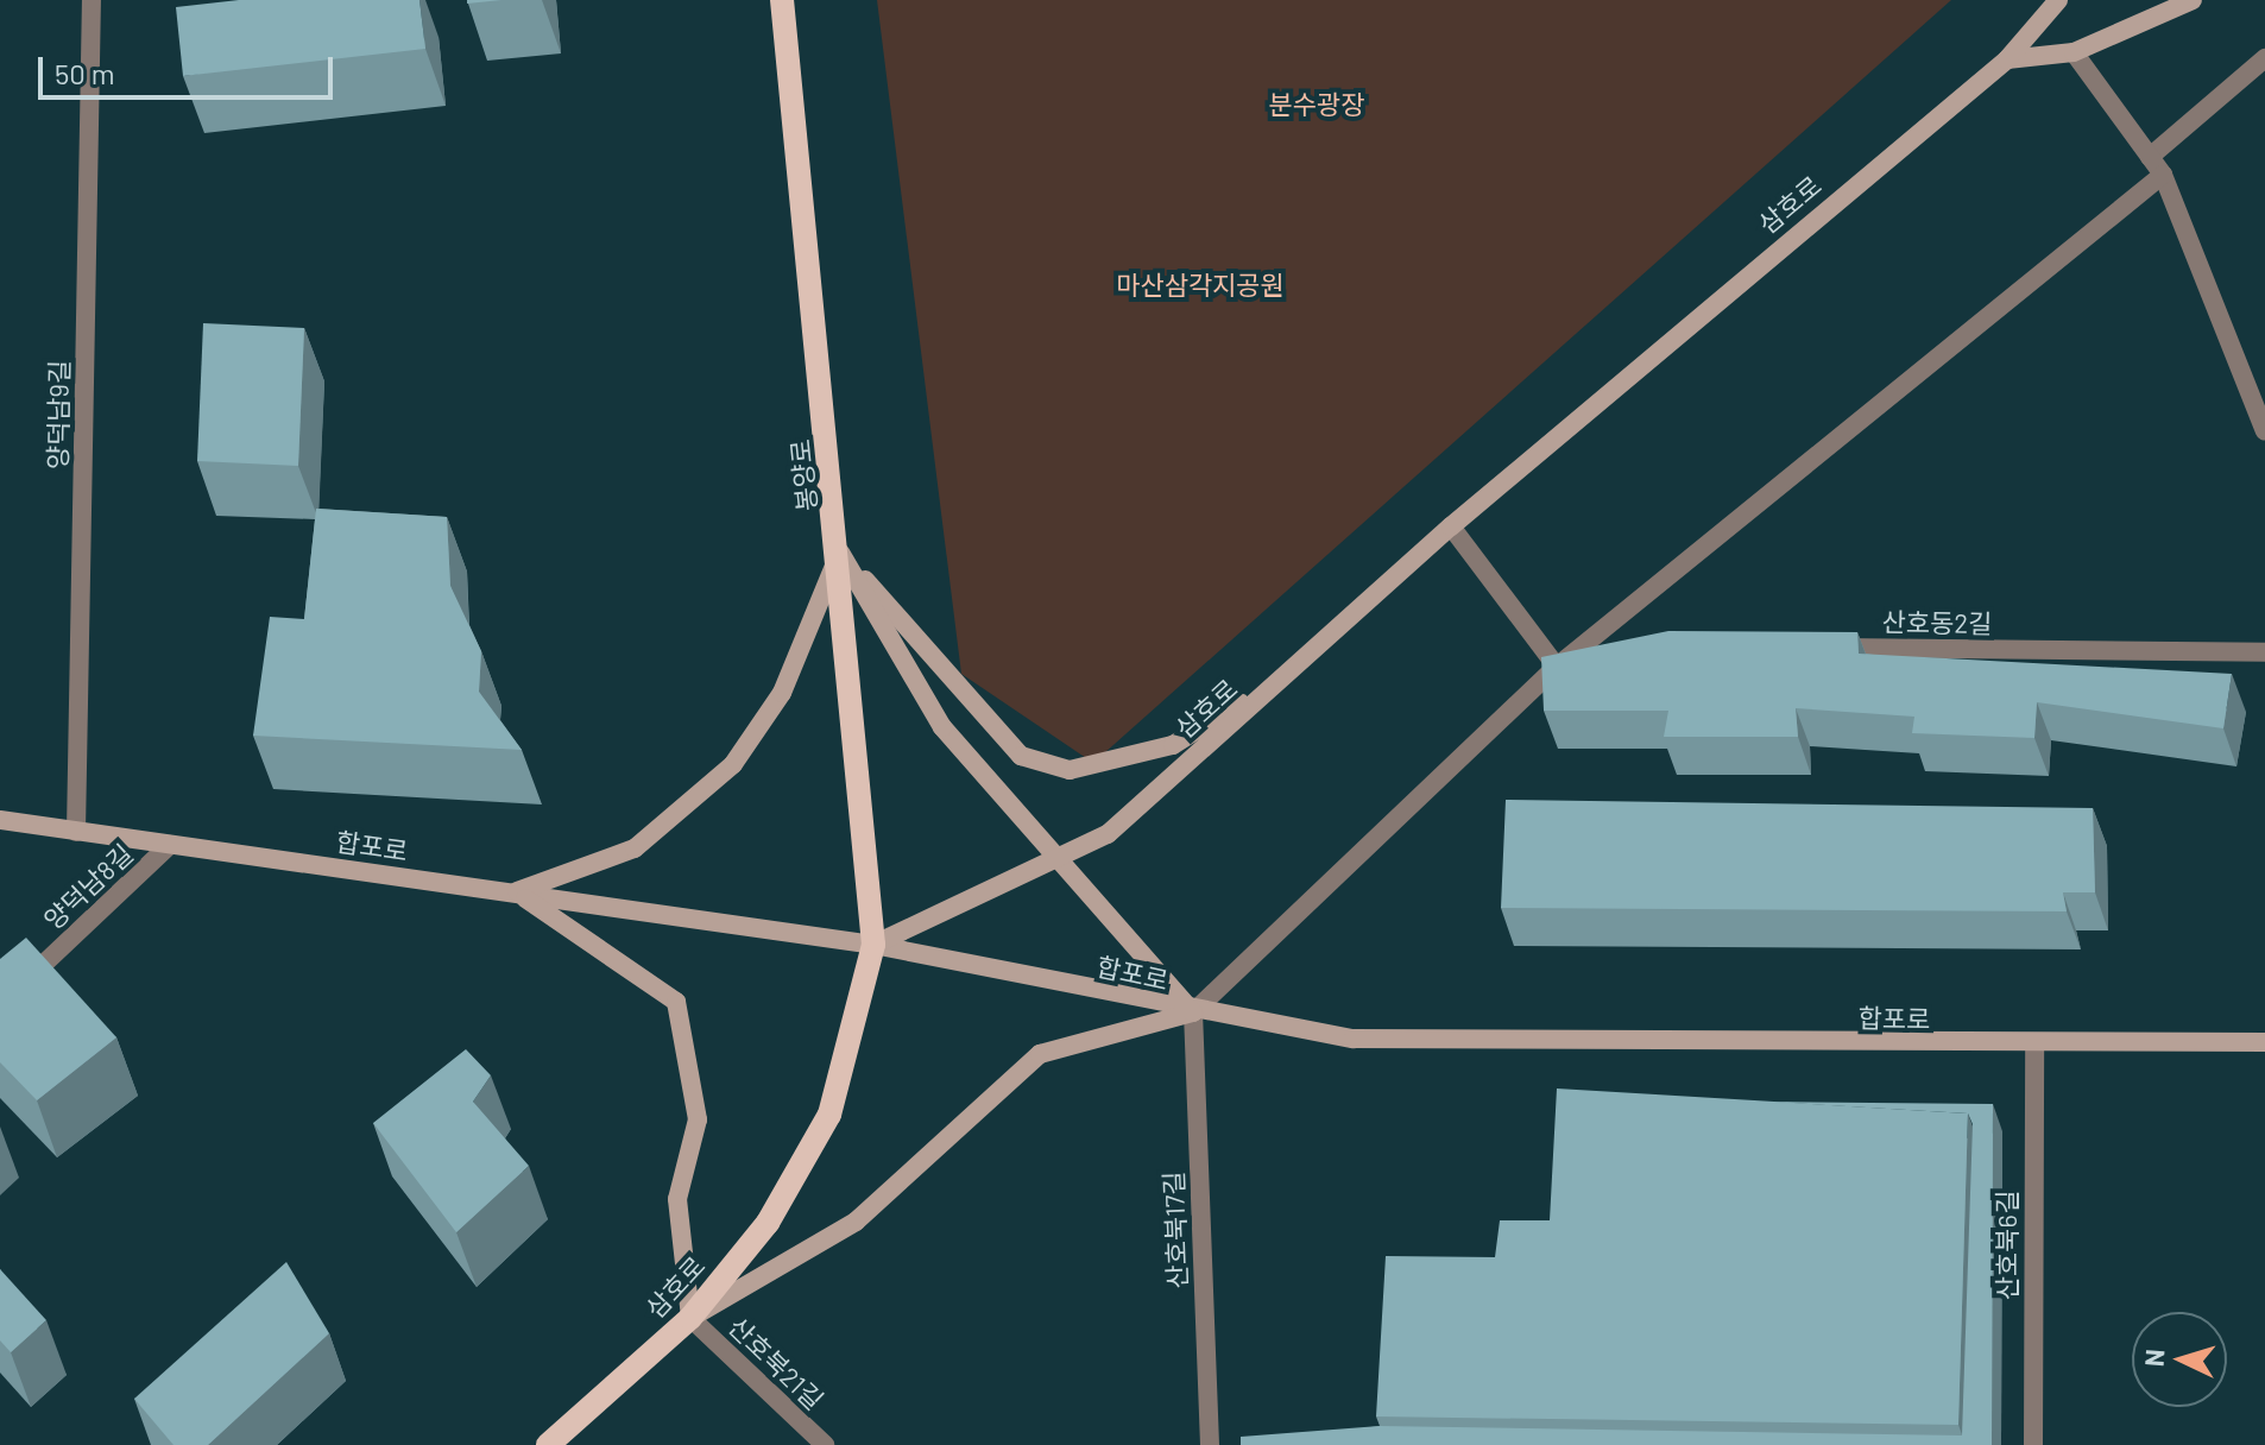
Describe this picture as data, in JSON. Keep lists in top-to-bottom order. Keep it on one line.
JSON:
{"streets":{"main road":["삼호로","봉양로","합포로"],"street":["양덕남9길","산호동2길","양덕남8길","산호북17길","산호북6길","산호북21길"]},"crossings":[["삼호로","봉양로"],["삼호로","합포로"],["삼호로","산호북21길"],["양덕남9길","합포로"],["봉양로","합포로"],["합포로","양덕남8길"],["합포로","산호북17길"],["합포로","산호북6길"]],"parks":["분수광장","마산삼각지공원"],"scale_bar":"50 m","north":"left"}
